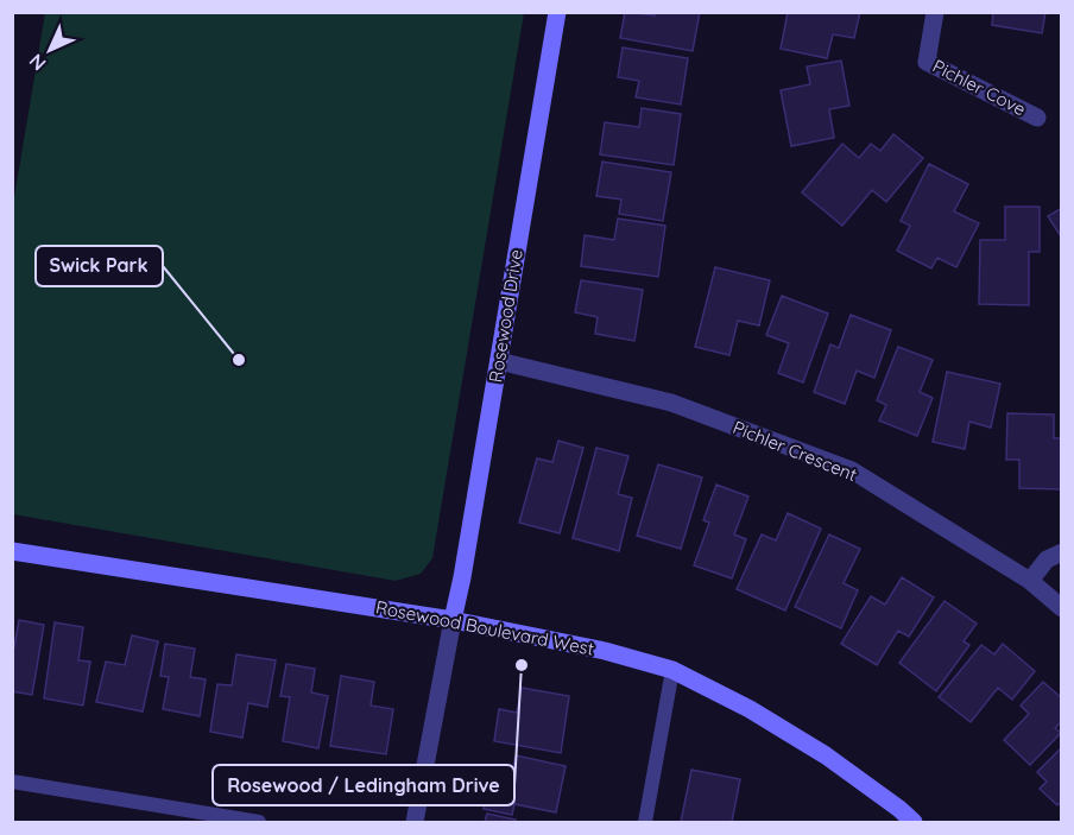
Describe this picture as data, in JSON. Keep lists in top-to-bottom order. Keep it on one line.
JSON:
{"streets":{"street":["Pichler Cove","Rosewood Drive","Pichler Crescent","Rosewood Boulevard West"]},"crossings":[["Rosewood Drive","Pichler Crescent"],["Rosewood Drive","Rosewood Boulevard West"]],"places":["Swick Park","Rosewood / Ledingham Drive"],"north":"bottom left"}
